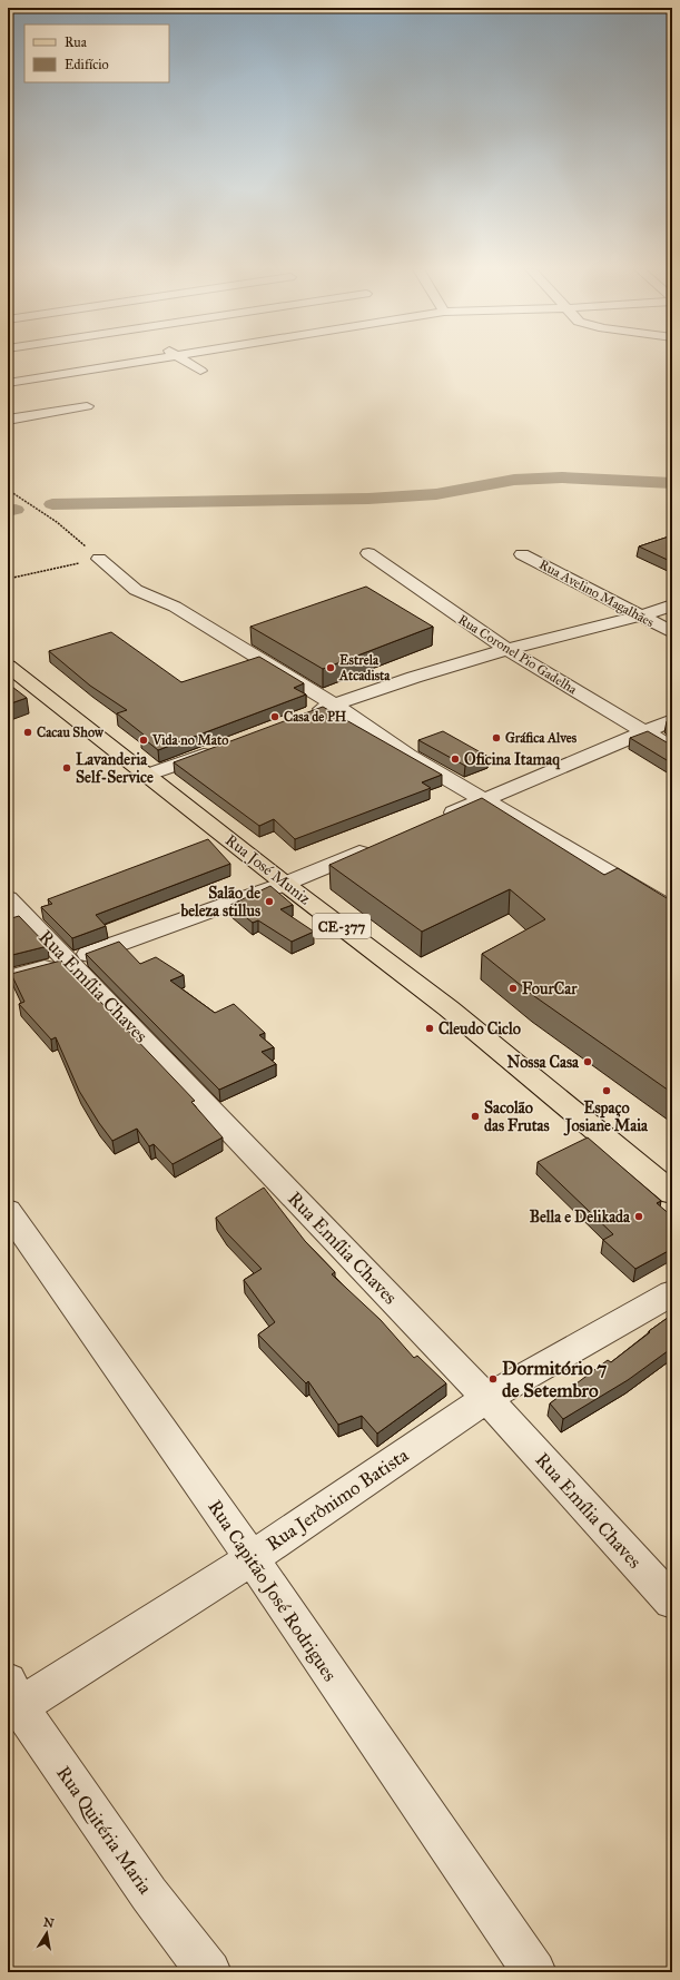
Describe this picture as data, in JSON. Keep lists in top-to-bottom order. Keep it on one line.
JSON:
{"streets":{"main road":["Rua José Muniz","CE-377"],"street":["Rua Avelino Magalhães","Rua Coronel Pio Gadelha","Rua Emília Chaves","Rua Jerônimo Batista","Rua Capitão José Rodrigues","Rua Quitéria Maria"]},"crossings":[["Rua Emília Chaves","Rua Jerônimo Batista"],["Rua Jerônimo Batista","Rua Capitão José Rodrigues"],["Rua Jerônimo Batista","Rua Quitéria Maria"]],"places":["Estrela Atcadista","Casa de PH","Cacau Show","Gráfica Alves","Vida no Mato","Oficina Itamaq","Lavanderia Self-Service","Salão de beleza stillus","FourCar","Cleudo Ciclo","Nossa Casa","Espaço Josiane Maia","Sacolão das Frutas","Bella e Delikada","Dormitório 7 de Setembro"],"legend":["Rua","Edifício"],"north":"top"}
